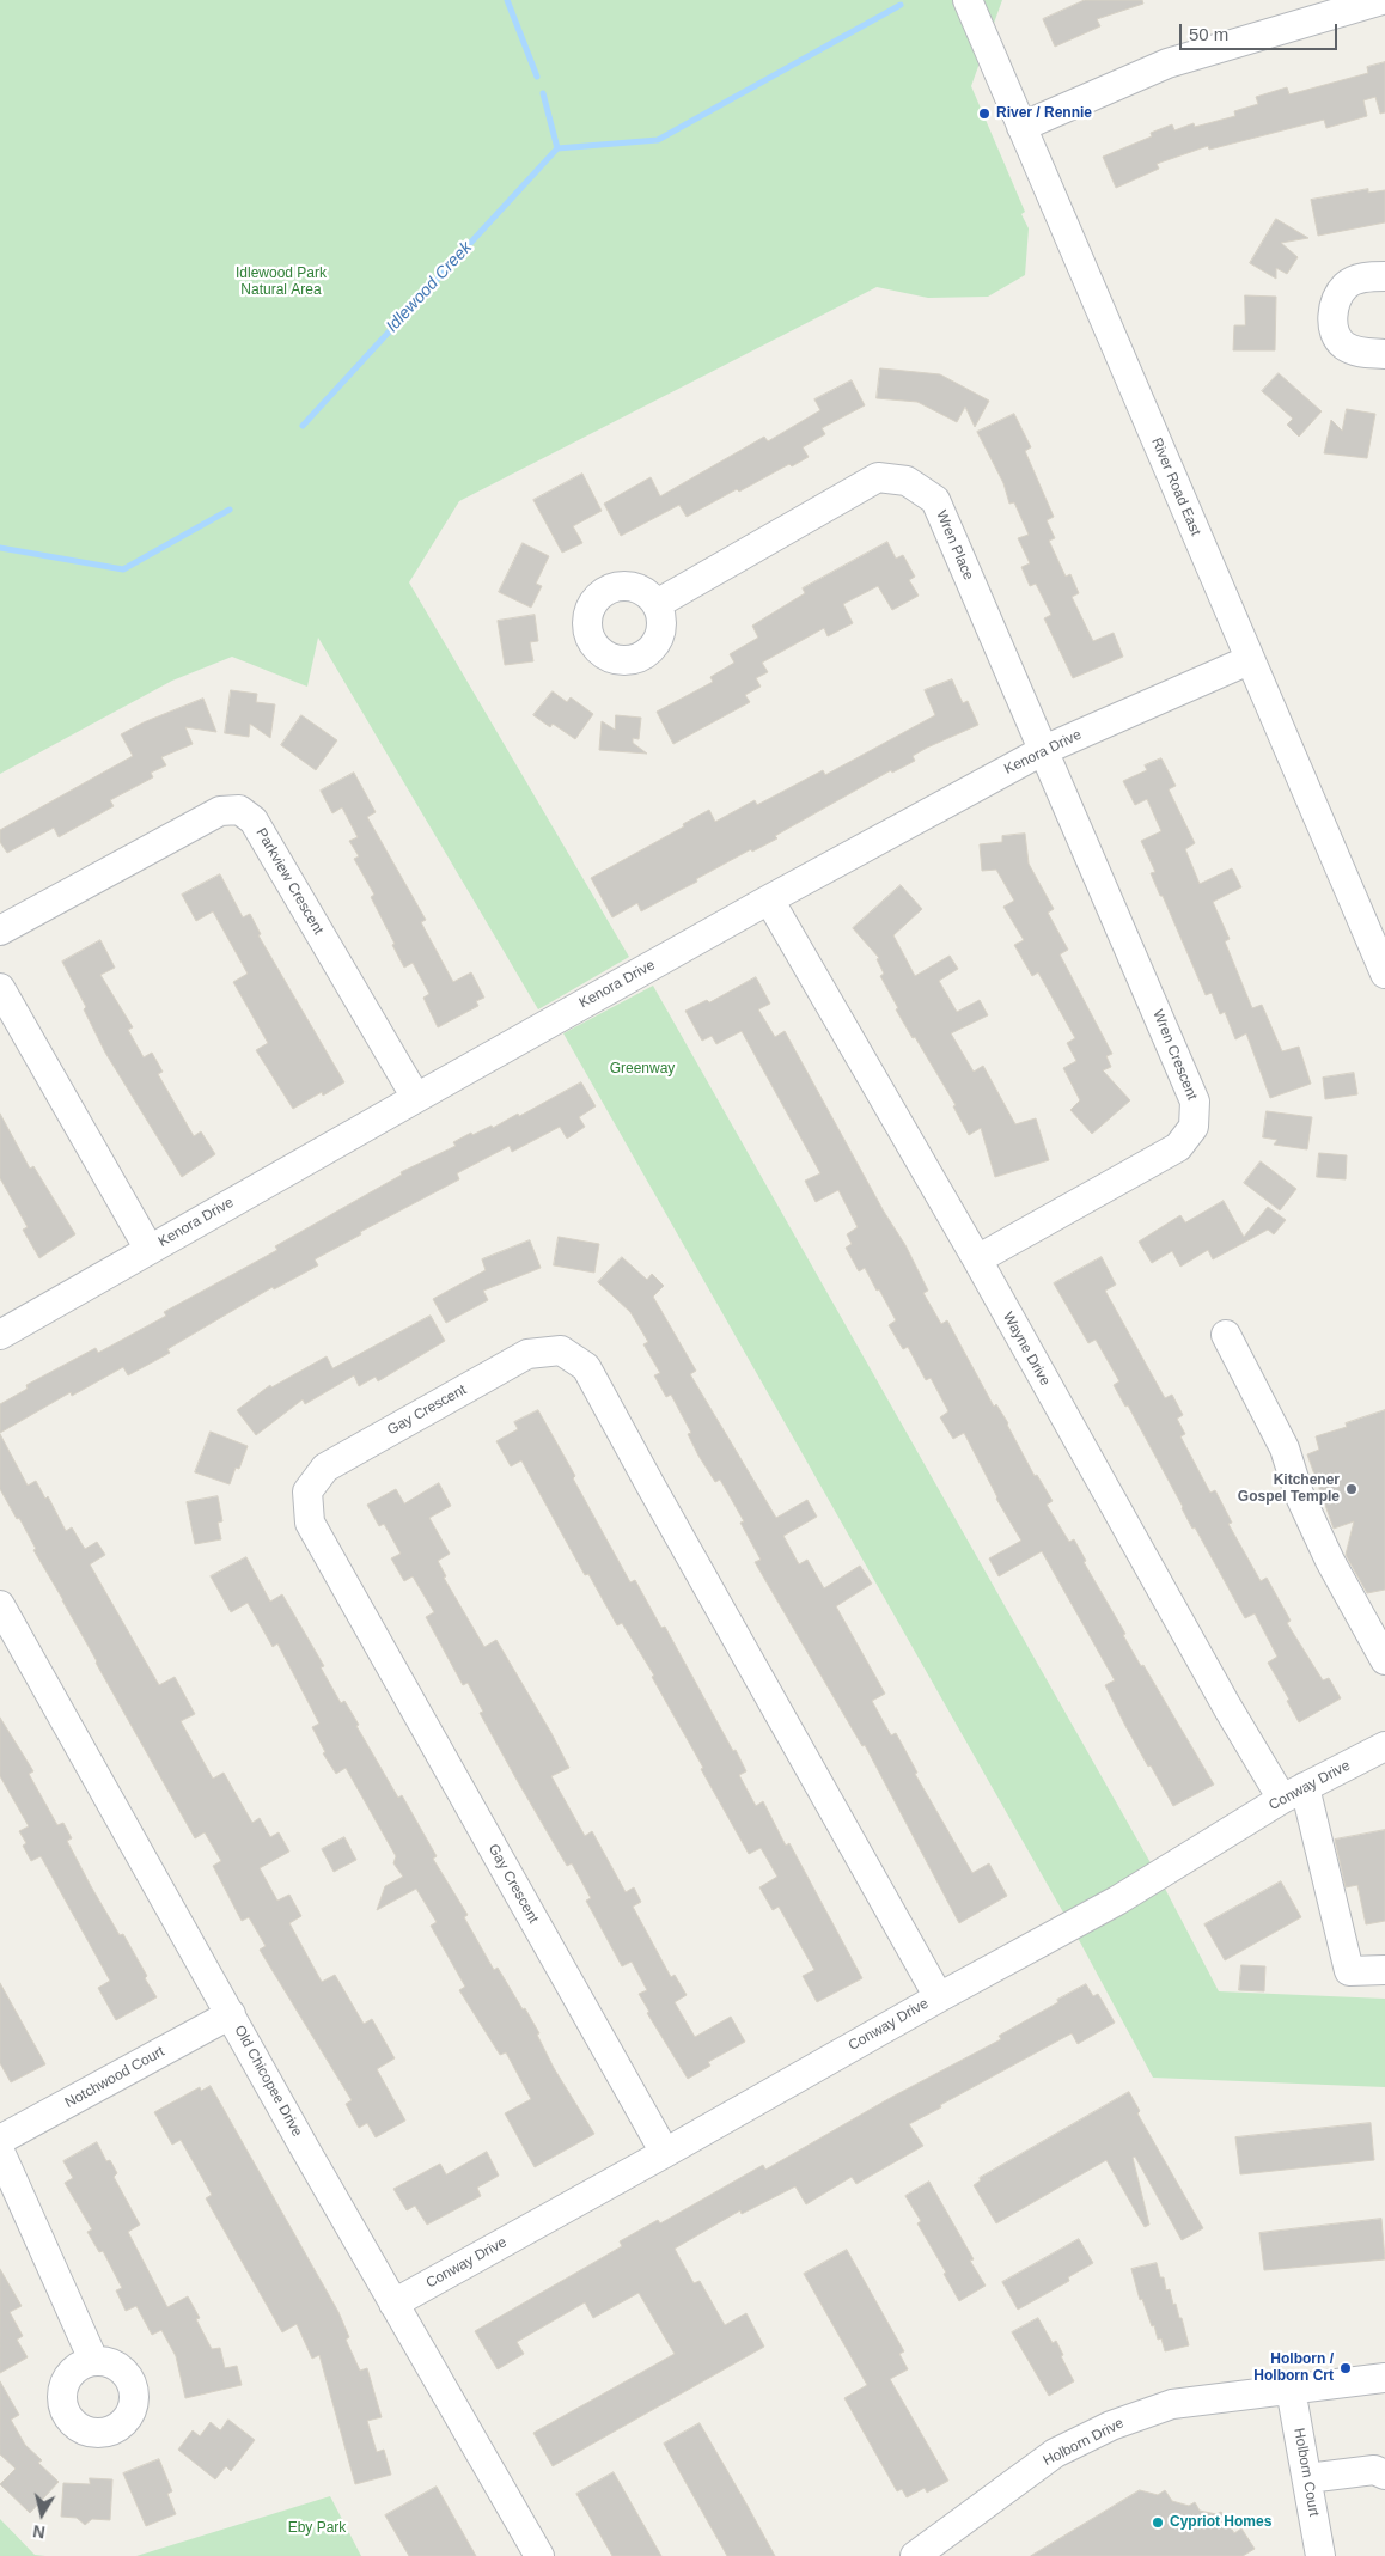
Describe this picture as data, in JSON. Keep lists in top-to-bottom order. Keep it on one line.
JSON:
{"streets":{"street":["River Road East","Wren Place","Kenora Drive","Parkview Crescent","Wren Crescent","Wayne Drive","Gay Crescent","Conway Drive","Notchwood Court","Old Chicopee Drive","Holborn Drive","Holborn Court"]},"crossings":[["River Road East","Kenora Drive"],["Wren Place","Kenora Drive"],["Wren Place","Wren Crescent"],["Kenora Drive","Parkview Crescent"],["Kenora Drive","Wren Crescent"],["Kenora Drive","Wayne Drive"],["Wren Crescent","Wayne Drive"],["Wayne Drive","Conway Drive"],["Gay Crescent","Conway Drive"],["Conway Drive","Old Chicopee Drive"],["Notchwood Court","Old Chicopee Drive"],["Holborn Drive","Holborn Court"]],"water":["Idlewood Creek"],"parks":["Idlewood Park Natural Area","Greenway","Eby Park"],"places":["River / Rennie","Kitchener Gospel Temple","Holborn / Holborn Crt","Cypriot Homes"],"scale_bar":"50 m","north":"bottom"}
